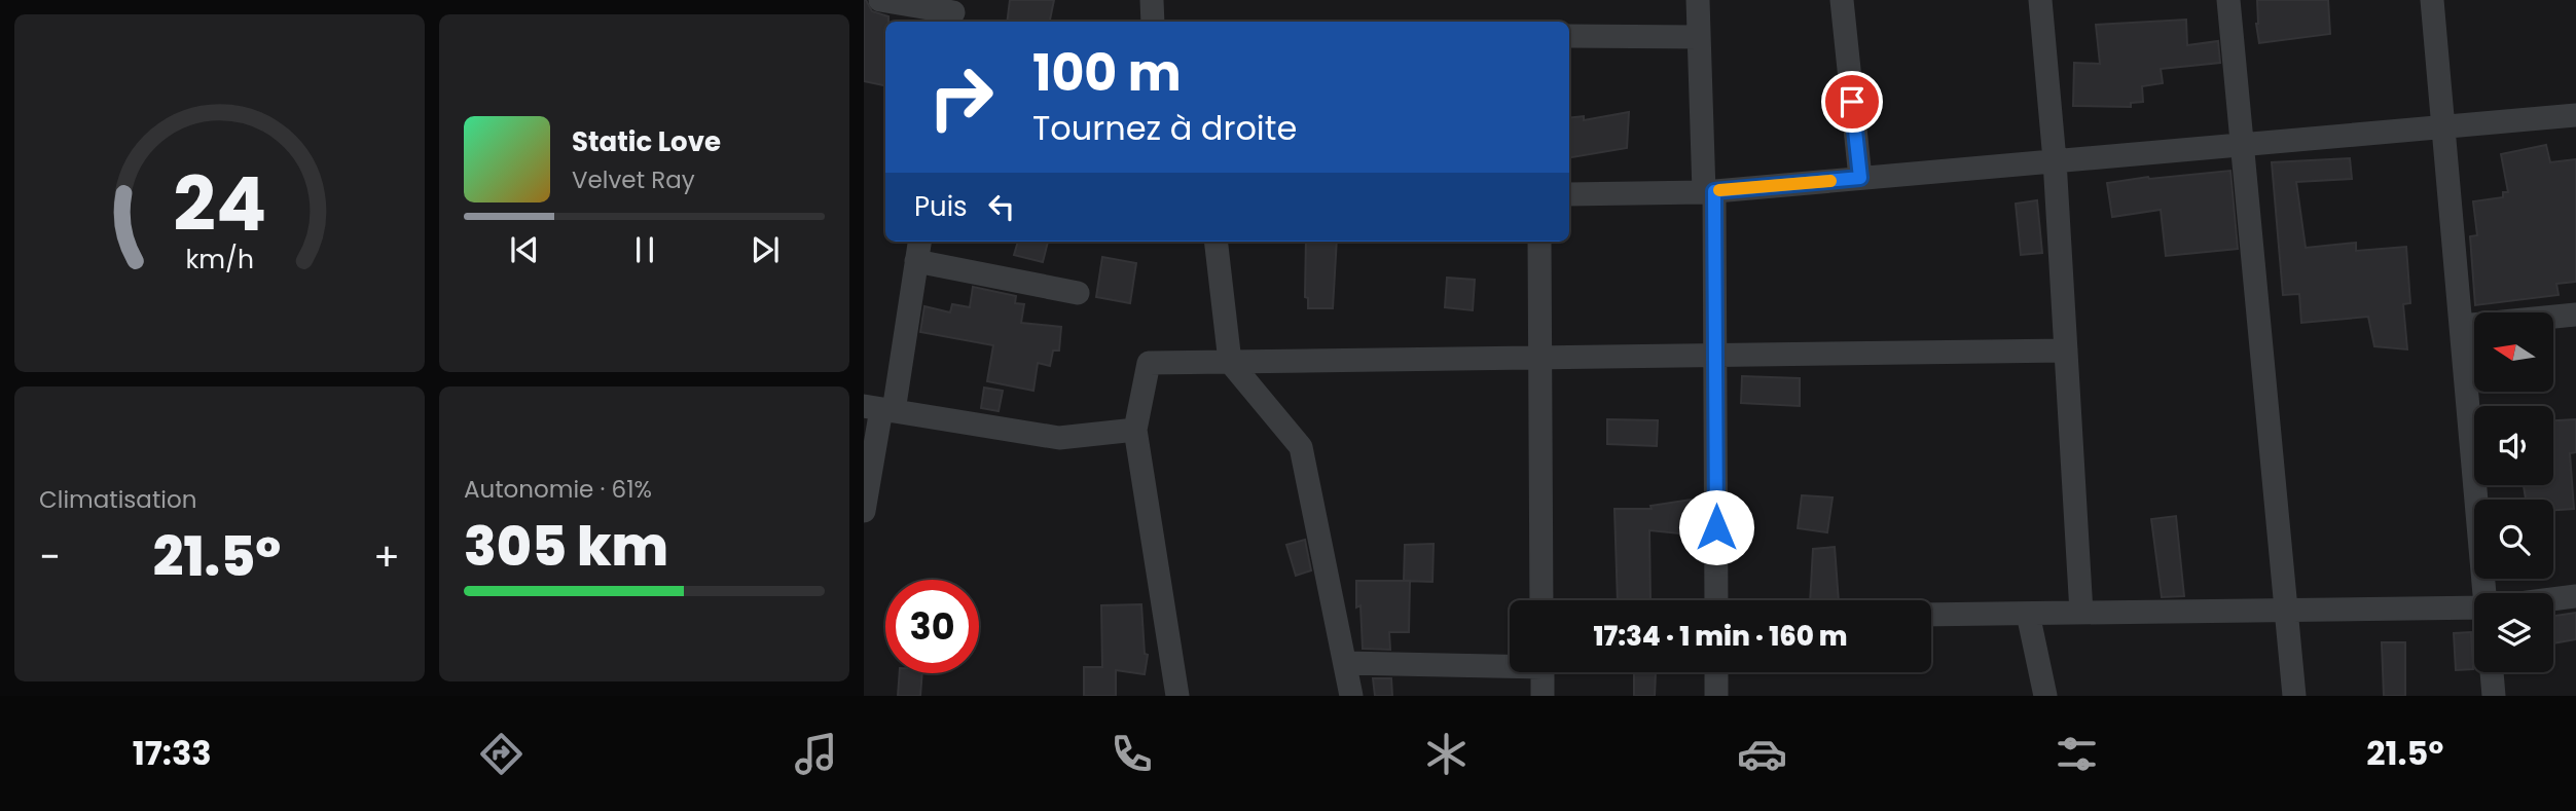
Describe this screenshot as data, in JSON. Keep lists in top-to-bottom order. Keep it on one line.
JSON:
{"north":"left","page":{"turn":["100 m","Tournez à droite"],"song":["Static Love","Velvet Ray"],"then":"Puis","tile":["Climatisation",["Autonomie · 61%","305 km"]],"heat":["−","21.5°","+"],"limit":"30","trip":"17:34 · 1 min · 160 m","tabs":["17:33","21.5°"],"gauge":["24","km/h"]}}
